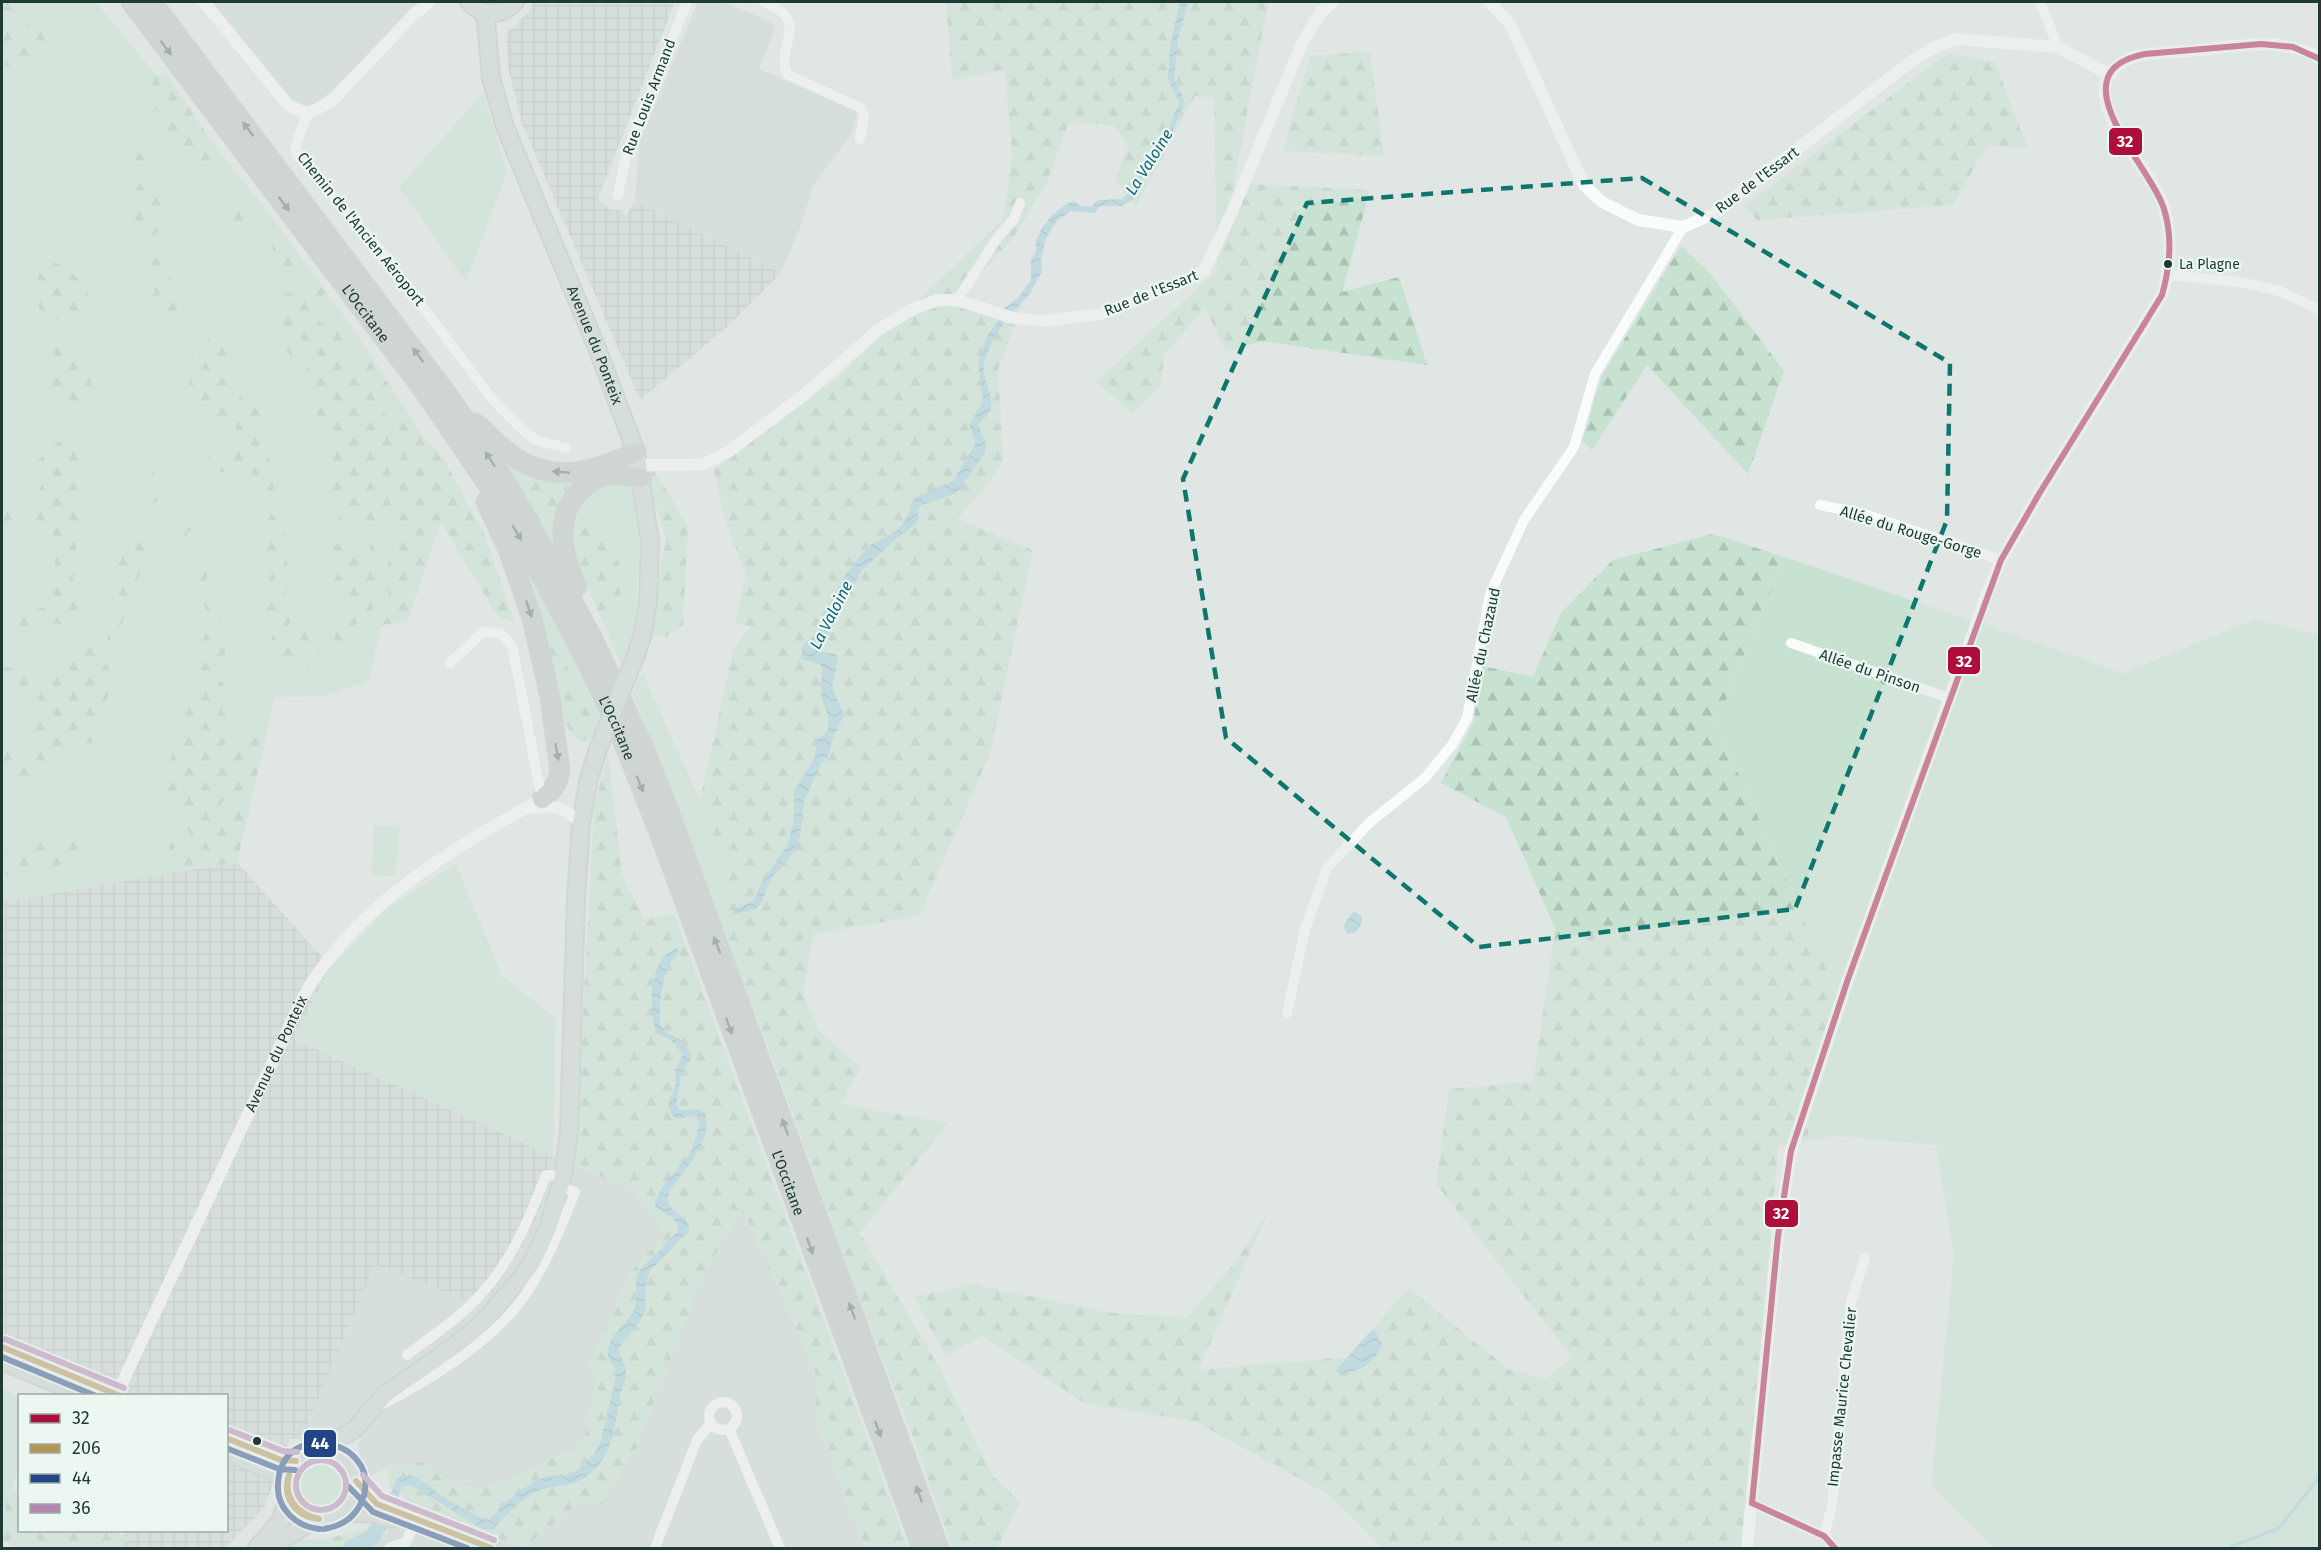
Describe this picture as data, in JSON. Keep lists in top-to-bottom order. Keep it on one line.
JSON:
{"streets":{"highway":["L'Occitane"],"main road":["Avenue du Ponteix"],"street":["Rue Louis Armand","Rue de l'Essart","Chemin de l'Ancien Aéroport","Allée du Rouge-Gorge","Allée du Chazaud","Allée du Pinson","Impasse Maurice Chevalier"]},"crossings":[["Rue de l'Essart","Avenue du Ponteix"],["Rue de l'Essart","Allée du Chazaud"]],"water":["La Valoine"],"places":["La Plagne"],"lines":["transit line 32","transit line 36","transit line 206","transit line 44"],"legend":["32","206","44","36"]}
